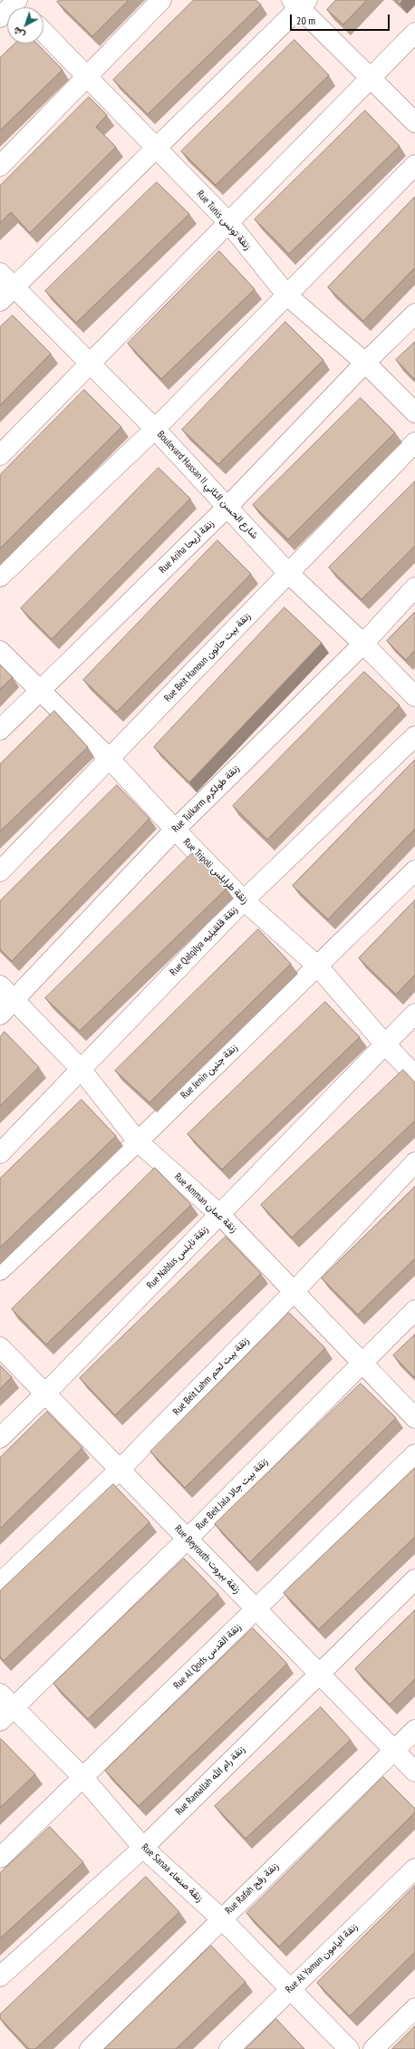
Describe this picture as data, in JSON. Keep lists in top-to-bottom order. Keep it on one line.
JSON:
{"streets":{"street":["Rue Tunis زنقة تونس","Boulevard Hassan II شارع الحسن الثاني","Rue Ariha زنقة أريحا","Rue Beit Hanoun زنقة بيت حانون","Rue Tulkarm زنقة طولكرم","Rue Tripoli زنقة طرابلس","Rue Qalqilya زنقة قلقيليه","Rue Jenin زنقة جنين","Rue Amman زنقة عمان","Rue Nablus زنقة نابلس","Rue Beit Lahm زنقة بيت لحم","Rue Beit Jala زنقة بيت جالا","Rue Beyrouth زنقة بيروت","Rue Al Qods زنقة القدس","Rue Ramallah زنقة رام الله","Rue Sanaa زنقة صنعاء","Rue Rafah زنقة رفح","Rue Al Yamun زنقة اليامون"]},"crossings":[["Rue Tunis زنقة تونس","Rue Ariha زنقة أريحا"],["Boulevard Hassan II شارع الحسن الثاني","Rue Ariha زنقة أريحا"],["Boulevard Hassan II شارع الحسن الثاني","Rue Beit Hanoun زنقة بيت حانون"],["Boulevard Hassan II شارع الحسن الثاني","Rue Tulkarm زنقة طولكرم"],["Rue Ariha زنقة أريحا","Rue Tripoli زنقة طرابلس"],["Rue Beit Hanoun زنقة بيت حانون","Rue Tripoli زنقة طرابلس"],["Rue Tulkarm زنقة طولكرم","Rue Tripoli زنقة طرابلس"],["Rue Tulkarm زنقة طولكرم","Rue Amman زنقة عمان"],["Rue Tripoli زنقة طرابلس","Rue Qalqilya زنقة قلقيليه"],["Rue Tripoli زنقة طرابلس","Rue Jenin زنقة جنين"],["Rue Tripoli زنقة طرابلس","Rue Nablus زنقة نابلس"],["Rue Qalqilya زنقة قلقيليه","Rue Amman زنقة عمان"],["Rue Jenin زنقة جنين","Rue Amman زنقة عمان"],["Rue Amman زنقة عمان","Rue Nablus زنقة نابلس"],["Rue Amman زنقة عمان","Rue Beit Lahm زنقة بيت لحم"],["Rue Amman زنقة عمان","Rue Beit Jala زنقة بيت جالا"],["Rue Nablus زنقة نابلس","Rue Beyrouth زنقة بيروت"],["Rue Beit Lahm زنقة بيت لحم","Rue Beyrouth زنقة بيروت"],["Rue Beit Jala زنقة بيت جالا","Rue Beyrouth زنقة بيروت"],["Rue Beit Jala زنقة بيت جالا","Rue Sanaa زنقة صنعاء"],["Rue Beyrouth زنقة بيروت","Rue Al Qods زنقة القدس"],["Rue Beyrouth زنقة بيروت","Rue Ramallah زنقة رام الله"],["Rue Beyrouth زنقة بيروت","Rue Rafah زنقة رفح"],["Rue Al Qods زنقة القدس","Rue Sanaa زنقة صنعاء"],["Rue Ramallah زنقة رام الله","Rue Sanaa زنقة صنعاء"],["Rue Sanaa زنقة صنعاء","Rue Rafah زنقة رفح"],["Rue Sanaa زنقة صنعاء","Rue Al Yamun زنقة اليامون"]],"scale_bar":"20 m","north":"bottom left"}
